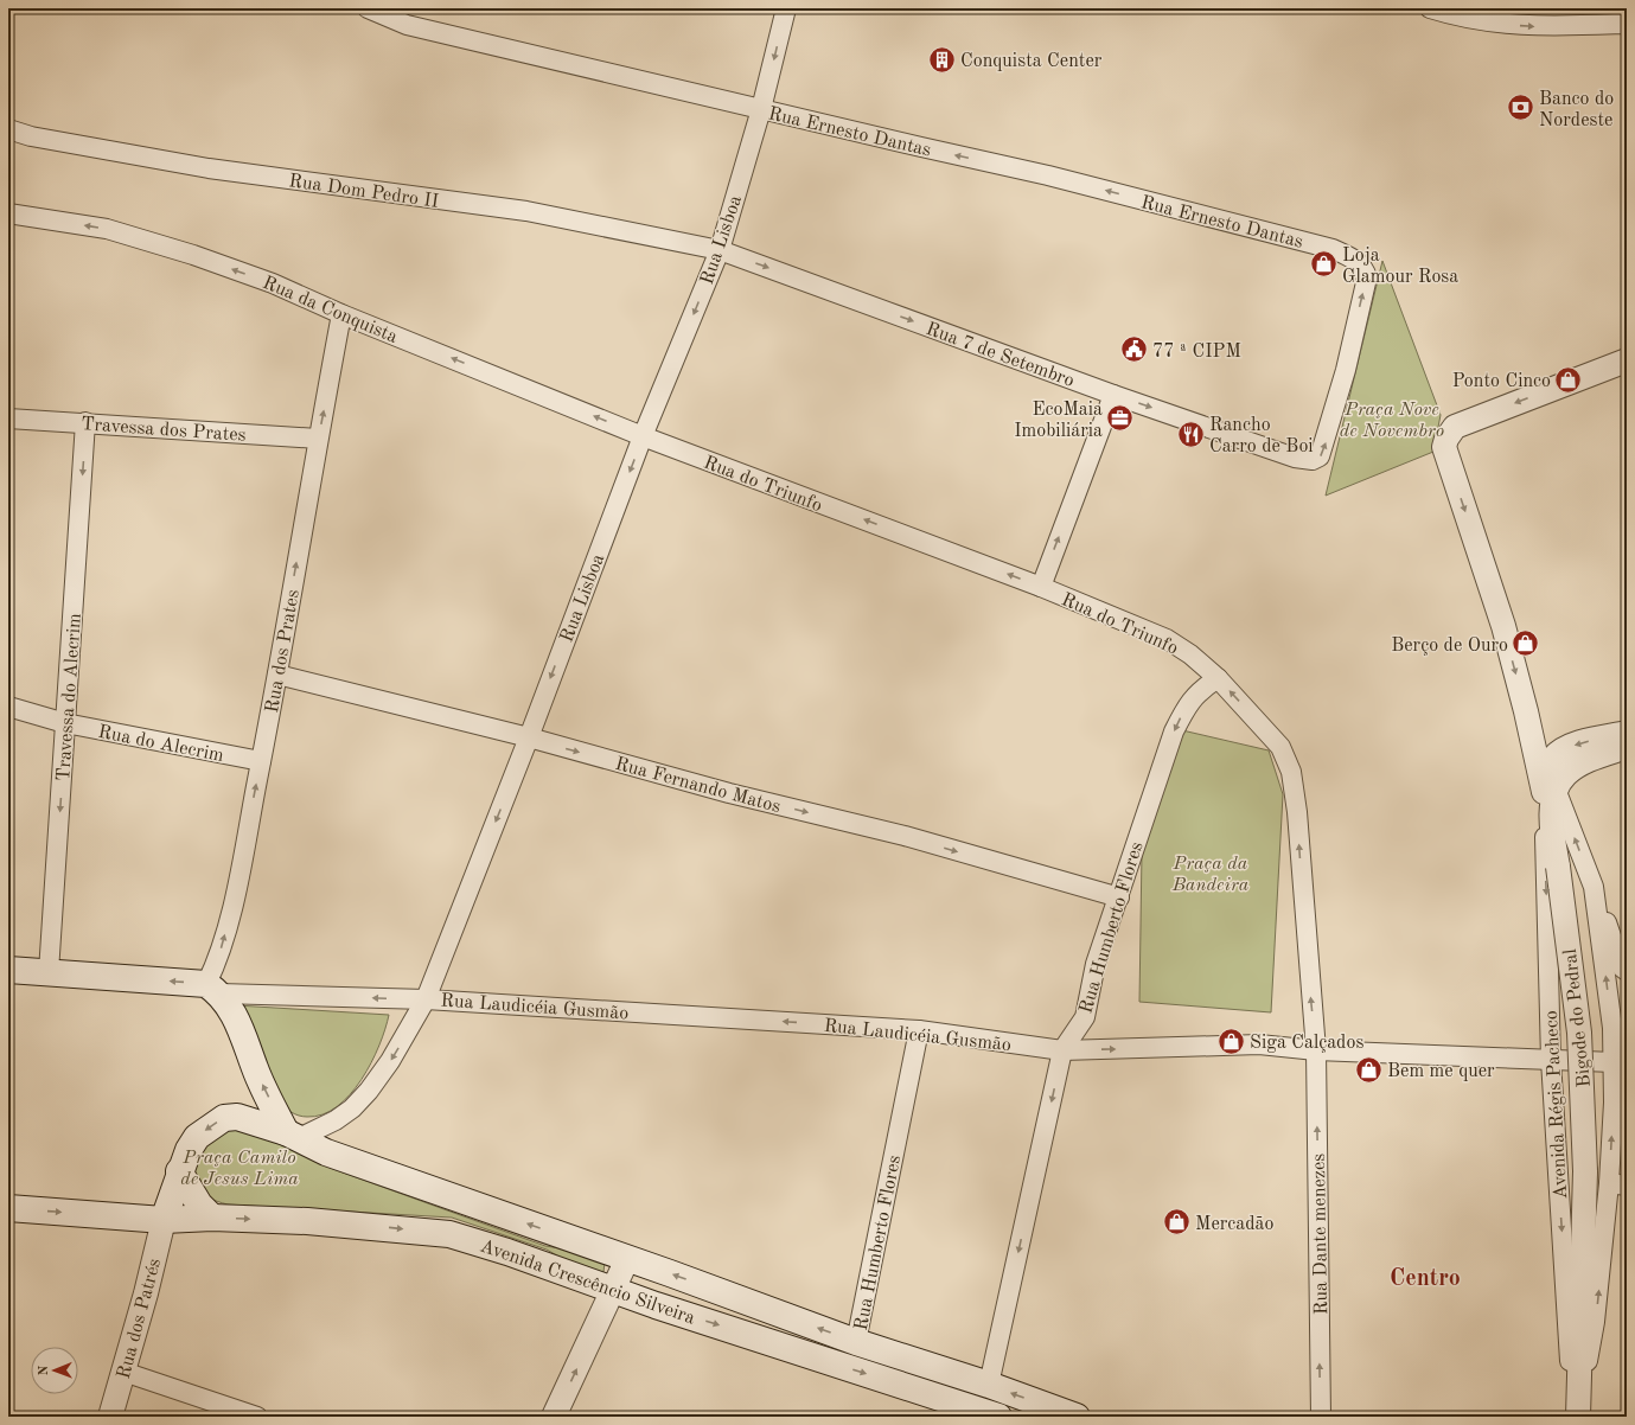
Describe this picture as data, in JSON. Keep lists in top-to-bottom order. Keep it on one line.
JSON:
{"streets":{"main road":["Rua Laudicéia Gusmão","Avenida Crescêncio Silveira"],"street":["Rua Ernesto Dantas","Rua Dom Pedro II","Rua Lisboa","Rua da Conquista","Rua 7 de Setembro","Travessa dos Prates","Rua do Triunfo","Rua dos Prates","Travessa do Alecrim","Rua do Alecrim","Rua Fernando Matos","Rua Humberto Flores","Bigode do Pedral","Avenida Régis Pacheco","Rua Dante menezes","Rua dos Patrés"]},"crossings":[["Rua Ernesto Dantas","Rua Lisboa"],["Rua Ernesto Dantas","Rua 7 de Setembro"],["Rua Dom Pedro II","Rua Lisboa"],["Rua Dom Pedro II","Rua 7 de Setembro"],["Rua Lisboa","Rua da Conquista"],["Rua Lisboa","Rua 7 de Setembro"],["Rua Lisboa","Rua do Triunfo"],["Rua Lisboa","Rua Fernando Matos"],["Rua Lisboa","Rua Laudicéia Gusmão"],["Rua Lisboa","Avenida Crescêncio Silveira"],["Rua da Conquista","Rua do Triunfo"],["Rua da Conquista","Rua dos Prates"],["Travessa dos Prates","Rua dos Prates"],["Travessa dos Prates","Travessa do Alecrim"],["Rua do Triunfo","Rua Humberto Flores"],["Rua do Triunfo","Rua Laudicéia Gusmão"],["Rua do Triunfo","Rua Dante menezes"],["Rua dos Prates","Rua do Alecrim"],["Rua dos Prates","Rua Fernando Matos"],["Rua dos Prates","Rua Laudicéia Gusmão"],["Travessa do Alecrim","Rua do Alecrim"],["Travessa do Alecrim","Rua Laudicéia Gusmão"],["Rua Fernando Matos","Rua Humberto Flores"],["Rua Humberto Flores","Rua Laudicéia Gusmão"],["Rua Humberto Flores","Avenida Crescêncio Silveira"],["Rua Laudicéia Gusmão","Rua Dante menezes"],["Bigode do Pedral","Avenida Régis Pacheco"],["Avenida Crescêncio Silveira","Rua dos Patrés"]],"one_way":["Rua Lisboa","Rua da Conquista","Rua 7 de Setembro","Rua do Triunfo","Rua dos Prates","Travessa do Alecrim","Rua Fernando Matos","Rua Dante menezes"],"districts":["Centro"],"parks":["Praça Nove de Novembro","Praça da Bandeira","Praça Camilo de Jesus Lima"],"places":{"building":["Conquista Center"],"bank":["Banco do Nordeste"],"shop":["Loja Glamour Rosa","Ponto Cinco","Berço de Ouro","Siga Calçados","Bem me quer","Mercadão"],"public building":["77 ª CIPM"],"office":["EcoMaia Imobiliária"],"restaurant":["Rancho Carro de Boi"]},"north":"left"}
